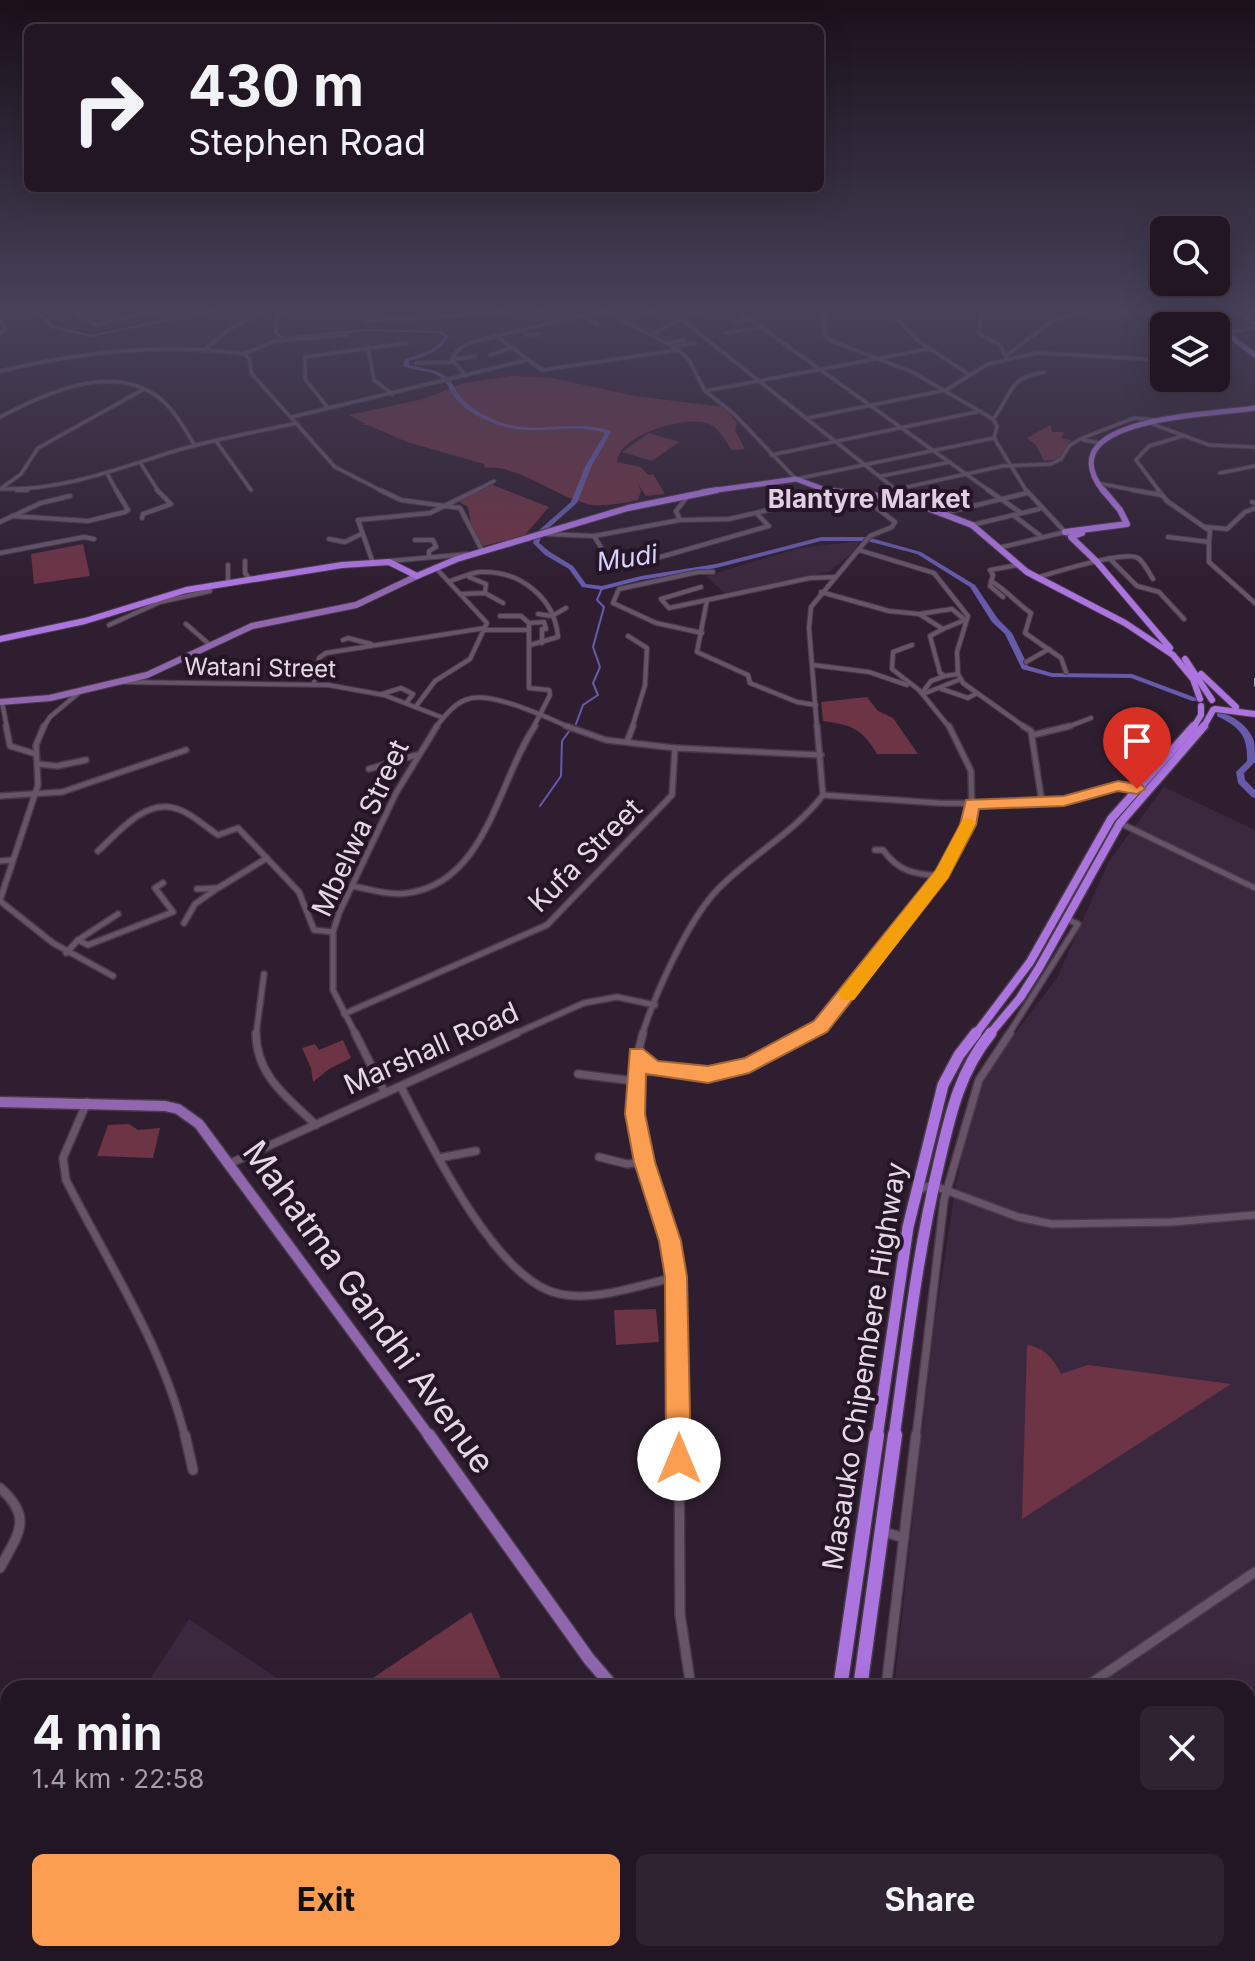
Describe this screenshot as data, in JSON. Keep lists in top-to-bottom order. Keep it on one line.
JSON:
{"streets":{"highway":["Masauko Chipembere Highway"],"main road":["Mahatma Gandhi Avenue"],"street":["Watani Street","Mbelwa Street","Kufa Street","Marshall Road"]},"crossings":[["Watani Street","Mbelwa Street"],["Mbelwa Street","Kufa Street"],["Mbelwa Street","Marshall Road"],["Marshall Road","Mahatma Gandhi Avenue"]],"districts":["Blantyre Market"],"water":["Mudi"],"page":{"turn":["430 m","Stephen Road"],"heading":["4 min","1.4 km · 22:58"],"buttons":["Exit","Share"]}}
